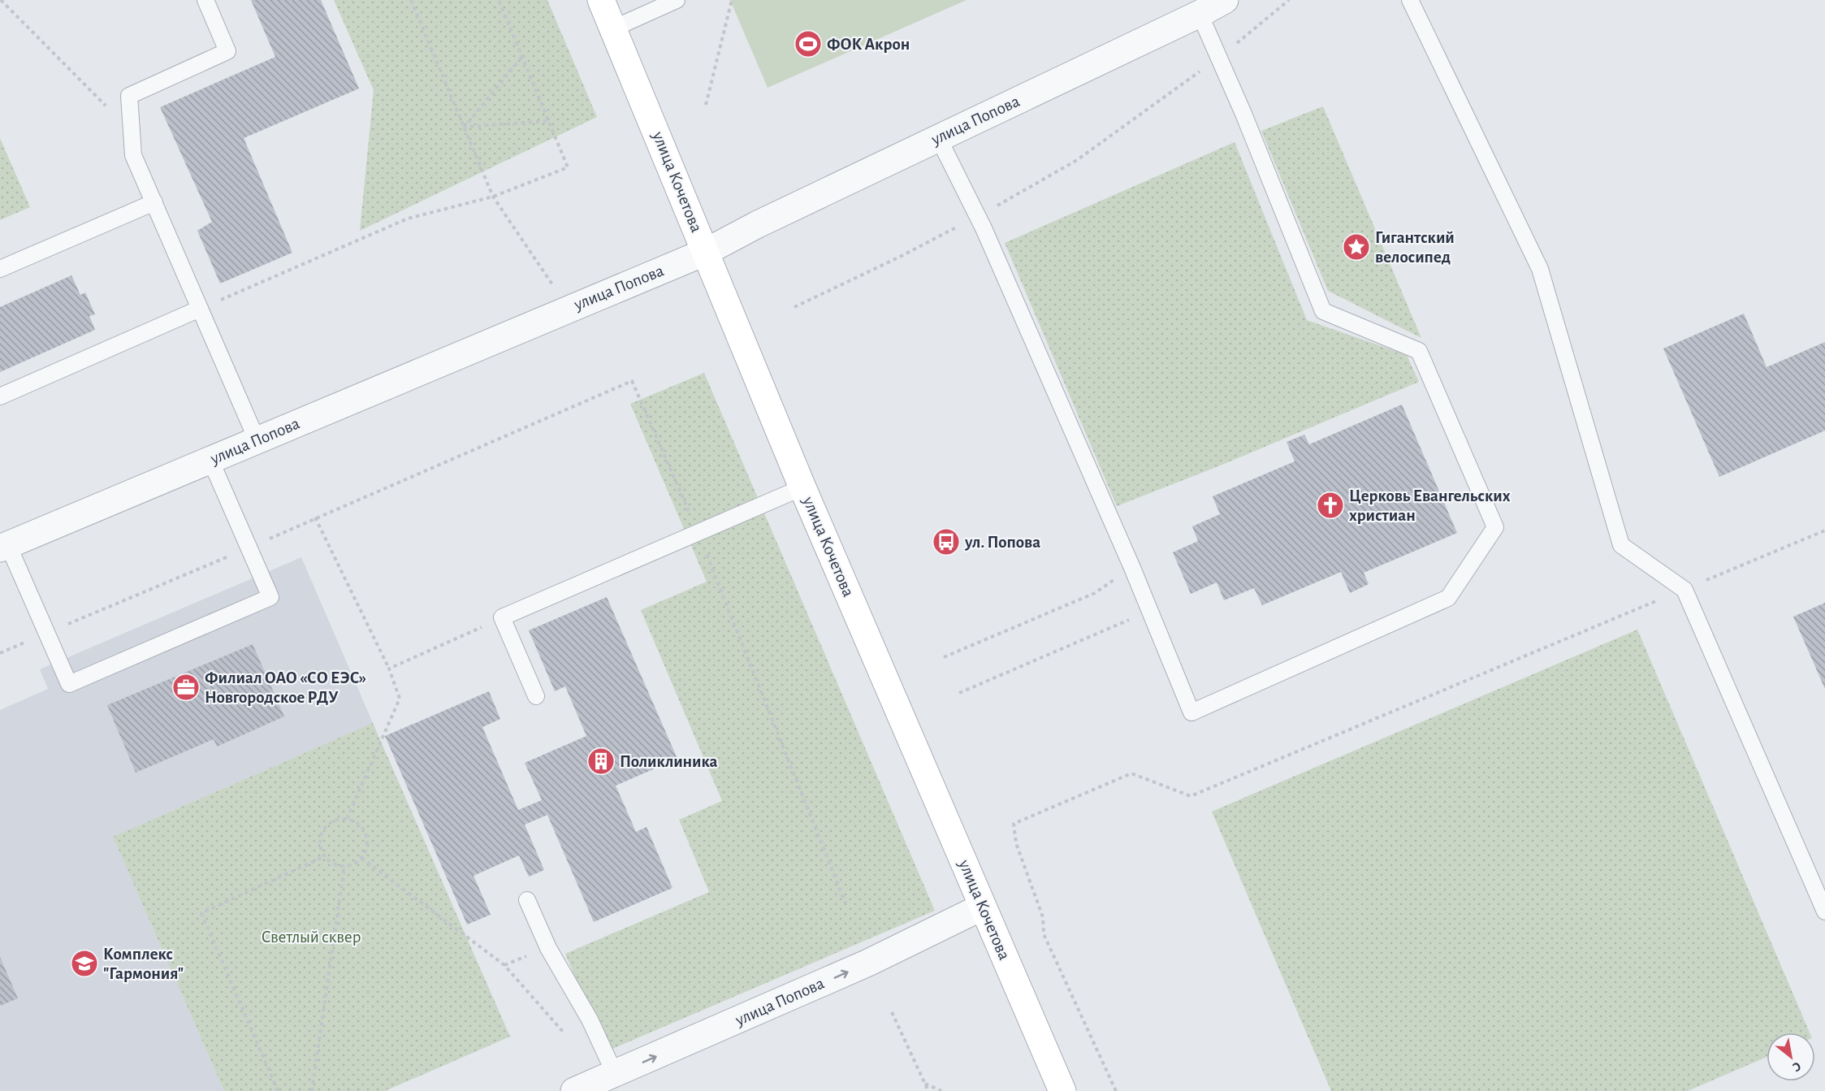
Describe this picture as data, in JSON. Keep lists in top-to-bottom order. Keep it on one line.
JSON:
{"streets":{"main road":["улица Кочетова"],"street":["улица Попова"]},"crossings":[["улица Попова","улица Кочетова"]],"parks":["Светлый сквер"],"places":{"sports":["ФОК Акрон"],"place":["Гигантский велосипед"],"church":["Церковь Евангельских христиан"],"bus stop":["ул. Попова"],"office":["Филиал ОАО «СО ЕЭС» Новгородское РДУ"],"building":["Поликлиника"],"school or university":["Комплекс \"Гармония\""]},"north":"bottom right"}
